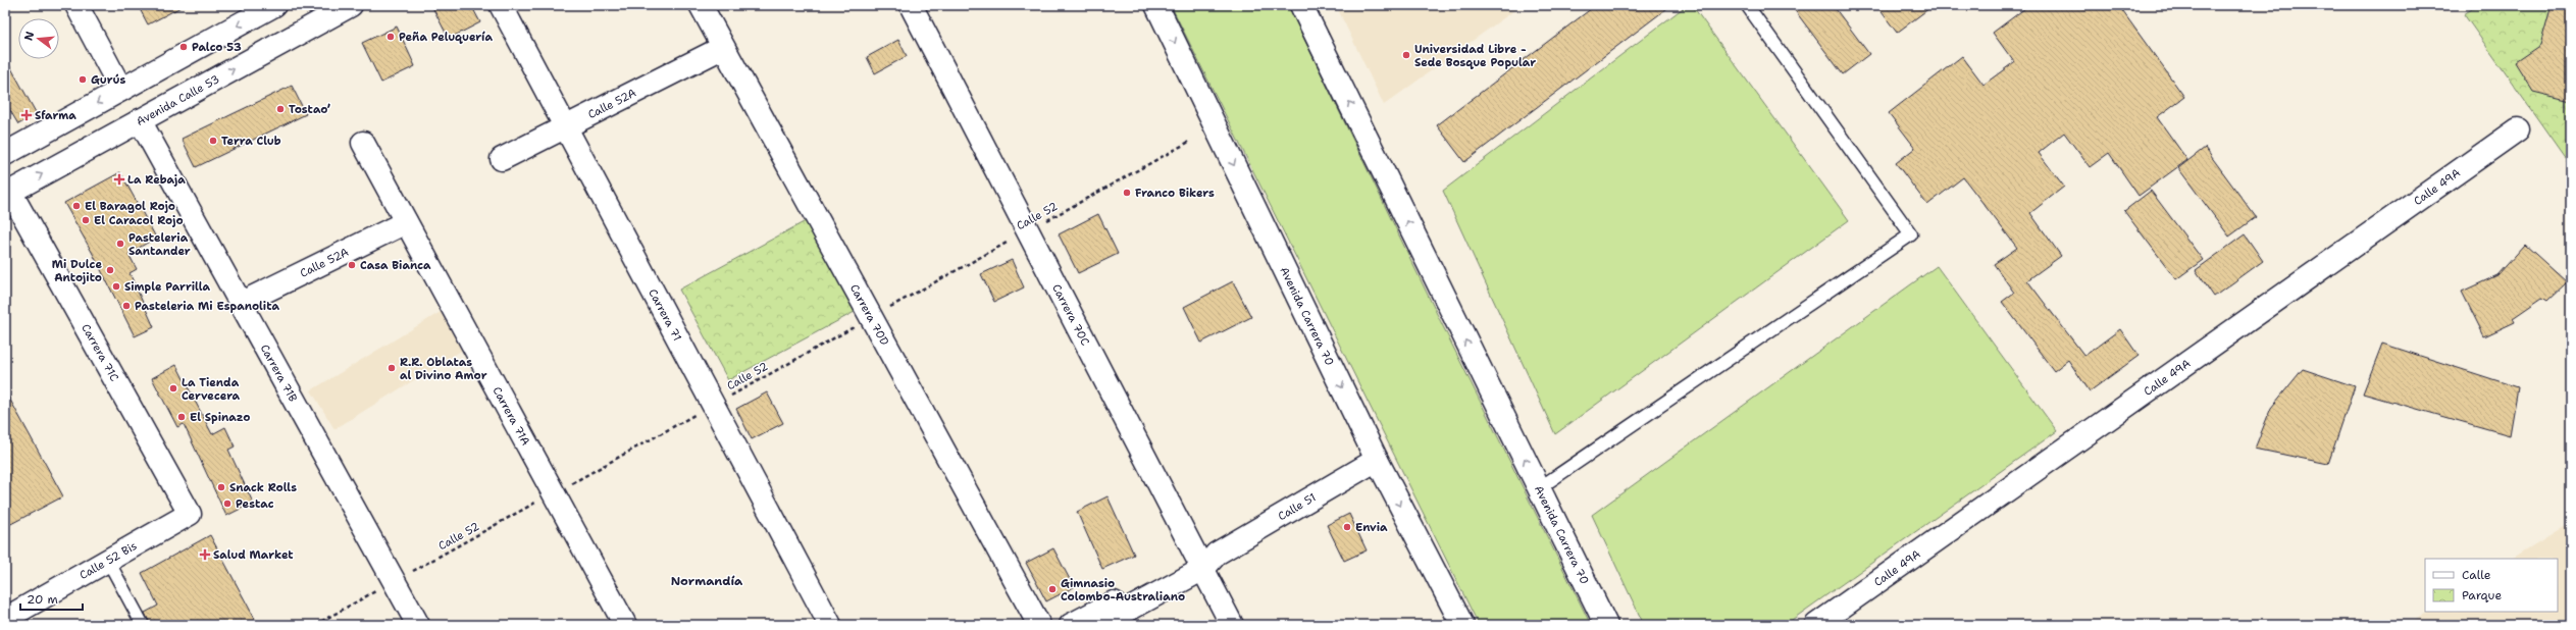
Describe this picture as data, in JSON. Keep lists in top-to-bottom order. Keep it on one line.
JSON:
{"streets":{"street":["Avenida Calle 53","Calle 52A","Calle 49A","Carrera 71","Carrera 70D","Carrera 70C","Avenida Carrera 70","Carrera 71C","Carrera 71B","Carrera 71A","Calle 51","Calle 52 Bis"],"path":["Calle 52"]},"crossings":[["Avenida Calle 53","Carrera 71C"],["Avenida Calle 53","Carrera 71B"],["Calle 52A","Carrera 71"],["Calle 52A","Carrera 70D"],["Calle 52A","Carrera 71B"],["Calle 52A","Carrera 71A"],["Calle 52","Carrera 71"],["Calle 52","Carrera 70D"],["Calle 52","Carrera 70C"],["Calle 52","Carrera 71B"],["Calle 52","Carrera 71A"],["Carrera 70C","Calle 51"],["Avenida Carrera 70","Calle 51"],["Carrera 71C","Calle 52 Bis"]],"districts":["Normandía"],"places":{"other":["Peña Peluquería","Palco 53","Universidad Libre - Sede Bosque Popular","Gurús","Tostao’","Terra Club","Franco Bikers","El Baragol Rojo","El Caracol Rojo","Pasteleria Santander","Casa Bianca","Mi Dulce Antojito","Simple Parrilla","Pasteleria Mi Espanolita","R.R. Oblatas al Divino Amor","La Tienda Cervecera","El Spinazo","Snack Rolls","Pestac","Envia","Gimnasio Colombo-Australiano"],"health":["Sfarma","La Rebaja","Salud Market"]},"legend":["Calle","Parque"],"scale_bar":"20 m","north":"left"}
